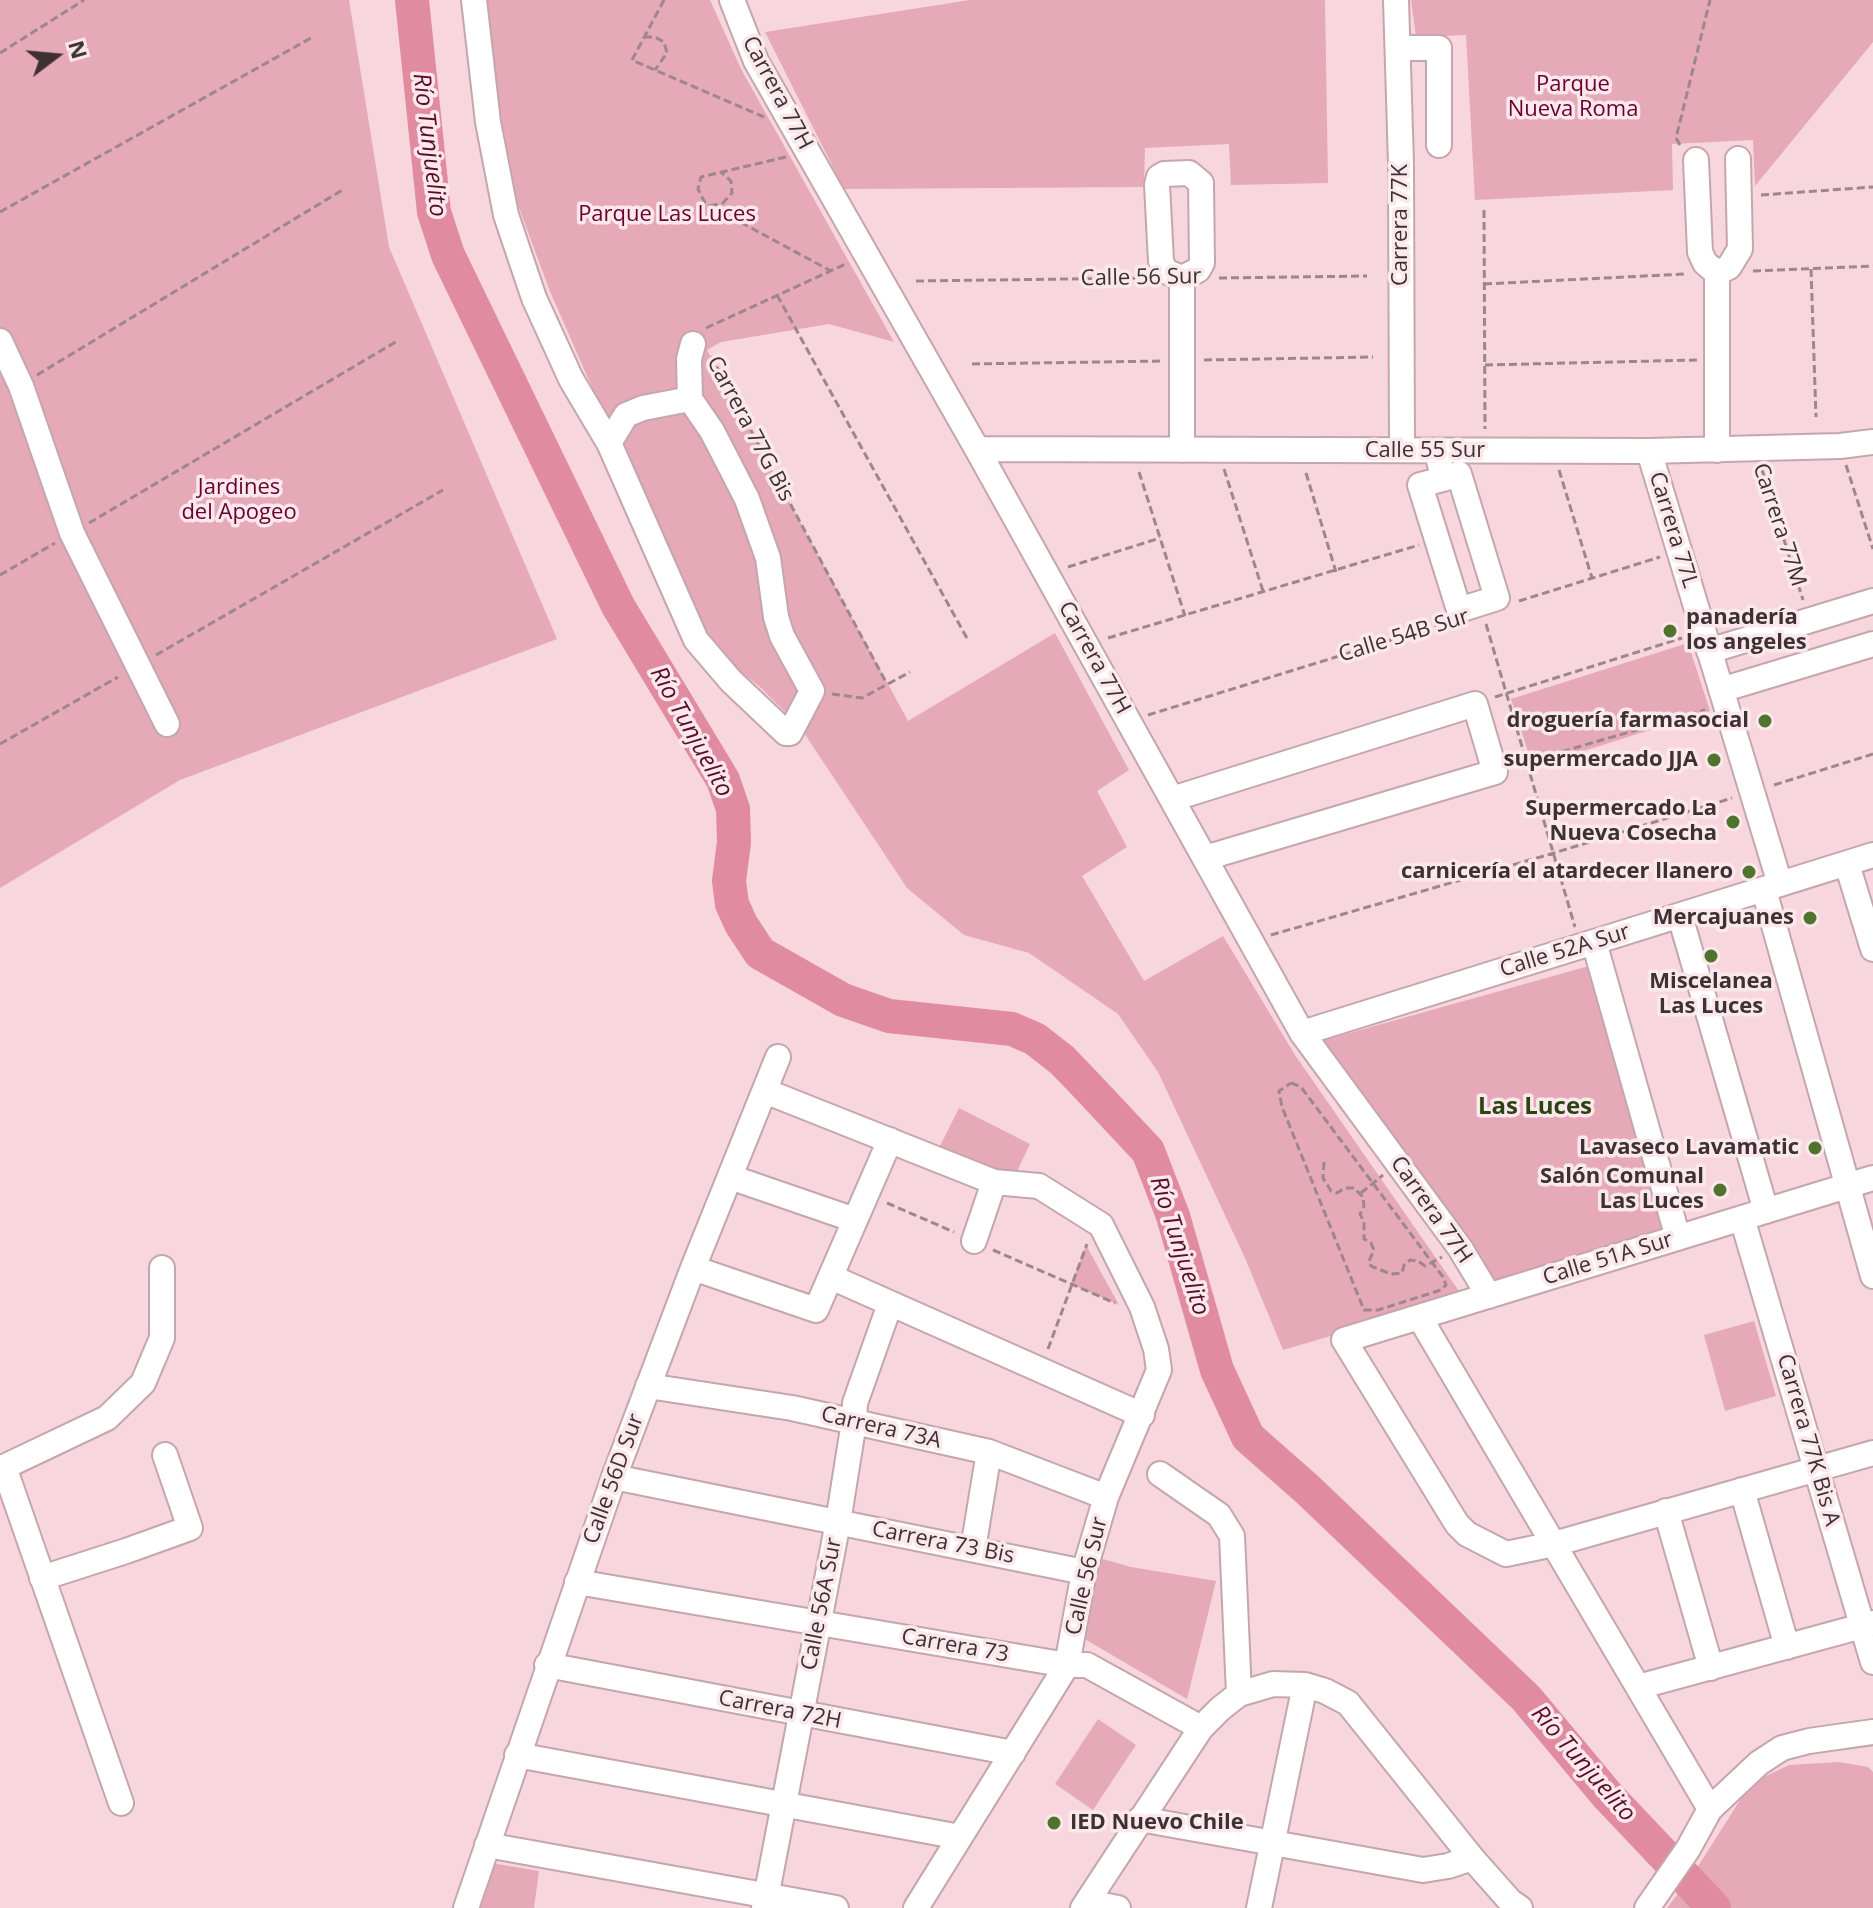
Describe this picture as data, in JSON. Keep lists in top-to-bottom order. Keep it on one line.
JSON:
{"streets":{"street":["Carrera 77H","Carrera 77K","Calle 56 Sur","Carrera 77G Bis","Calle 55 Sur","Carrera 77L","Calle 52A Sur","Calle 51A Sur","Carrera 73A","Carrera 77K Bis A","Calle 56D Sur","Carrera 73 Bis","Calle 56A Sur","Carrera 73","Carrera 72H"],"path":["Carrera 77M","Calle 54B Sur"]},"crossings":[["Carrera 77H","Calle 55 Sur"],["Carrera 77H","Calle 54B Sur"],["Carrera 77H","Calle 52A Sur"],["Carrera 77H","Calle 51A Sur"],["Carrera 77K","Calle 55 Sur"],["Calle 56 Sur","Carrera 73A"],["Calle 56 Sur","Carrera 73 Bis"],["Calle 56 Sur","Carrera 73"],["Calle 56 Sur","Carrera 72H"],["Calle 55 Sur","Carrera 77M"],["Calle 55 Sur","Carrera 77L"],["Carrera 77L","Calle 52A Sur"],["Carrera 77L","Calle 51A Sur"],["Calle 51A Sur","Carrera 77K Bis A"],["Carrera 73A","Calle 56D Sur"],["Carrera 73A","Calle 56A Sur"],["Calle 56D Sur","Carrera 73 Bis"],["Calle 56D Sur","Carrera 73"],["Calle 56D Sur","Carrera 72H"],["Carrera 73 Bis","Calle 56A Sur"],["Calle 56A Sur","Carrera 73"],["Calle 56A Sur","Carrera 72H"]],"districts":["Las Luces"],"water":["Río Tunjuelito"],"parks":["Parque Nueva Roma","Parque Las Luces","Jardines del Apogeo"],"places":["panadería los angeles","droguería farmasocial","supermercado JJA","Supermercado La Nueva Cosecha","carnicería el atardecer llanero","Mercajuanes","Miscelanea Las Luces","Lavaseco Lavamatic","Salón Comunal Las Luces","IED Nuevo Chile"],"north":"right"}
